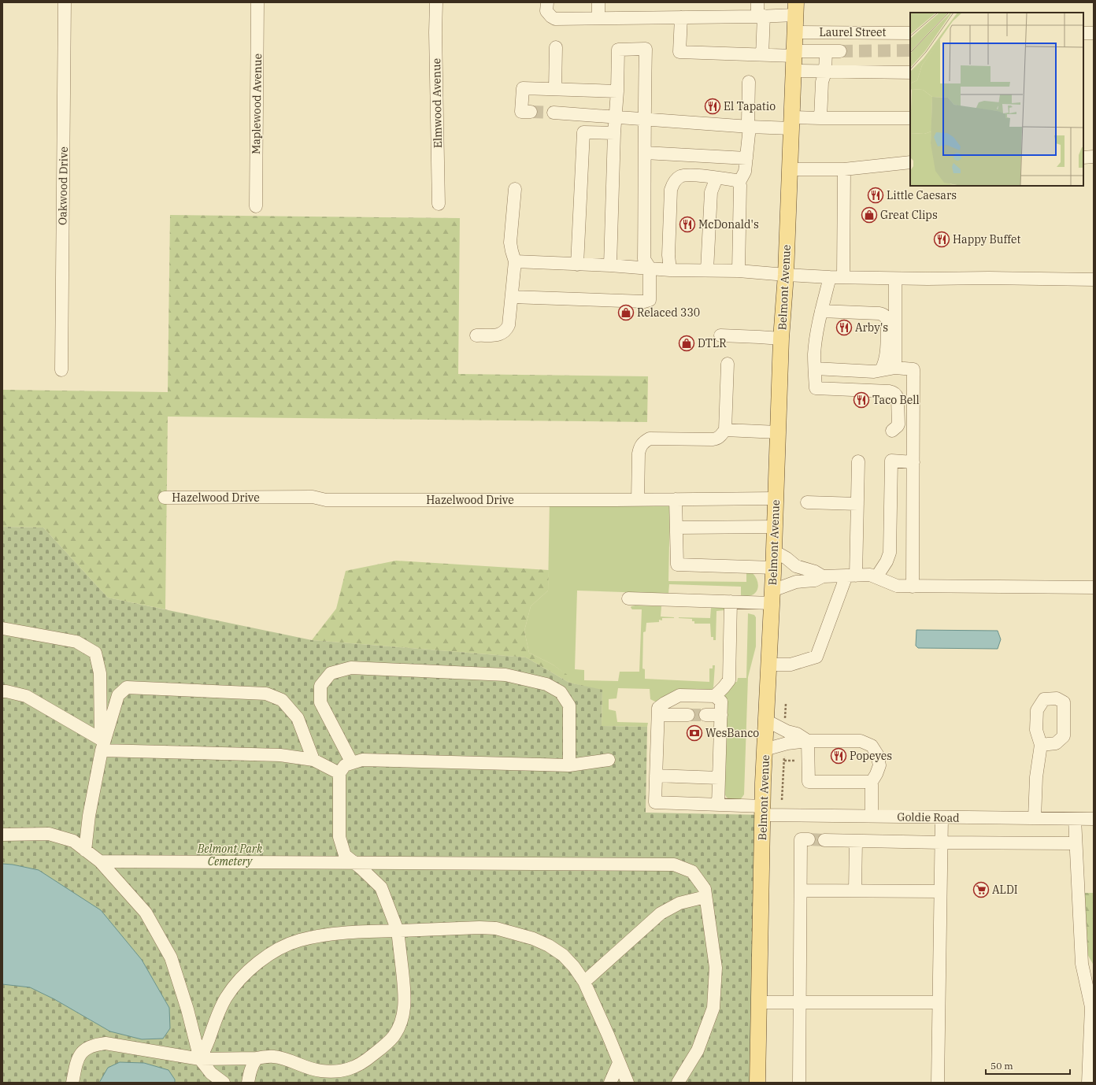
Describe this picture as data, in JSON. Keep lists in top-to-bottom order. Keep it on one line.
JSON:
{"streets":{"main road":["Belmont Avenue"],"street":["Laurel Street","Elmwood Avenue","Maplewood Avenue","Oakwood Drive","Hazelwood Drive","Goldie Road"]},"crossings":[["Laurel Street","Belmont Avenue"],["Belmont Avenue","Hazelwood Drive"],["Belmont Avenue","Goldie Road"]],"parks":["Belmont Park Cemetery"],"places":{"restaurant":["El Tapatio","Little Caesars","McDonald's","Happy Buffet","Arby's","Taco Bell","Popeyes"],"shop":["Great Clips","Relaced 330","DTLR"],"bank":["WesBanco"],"supermarket":["ALDI"]},"scale_bar":"50 m"}
